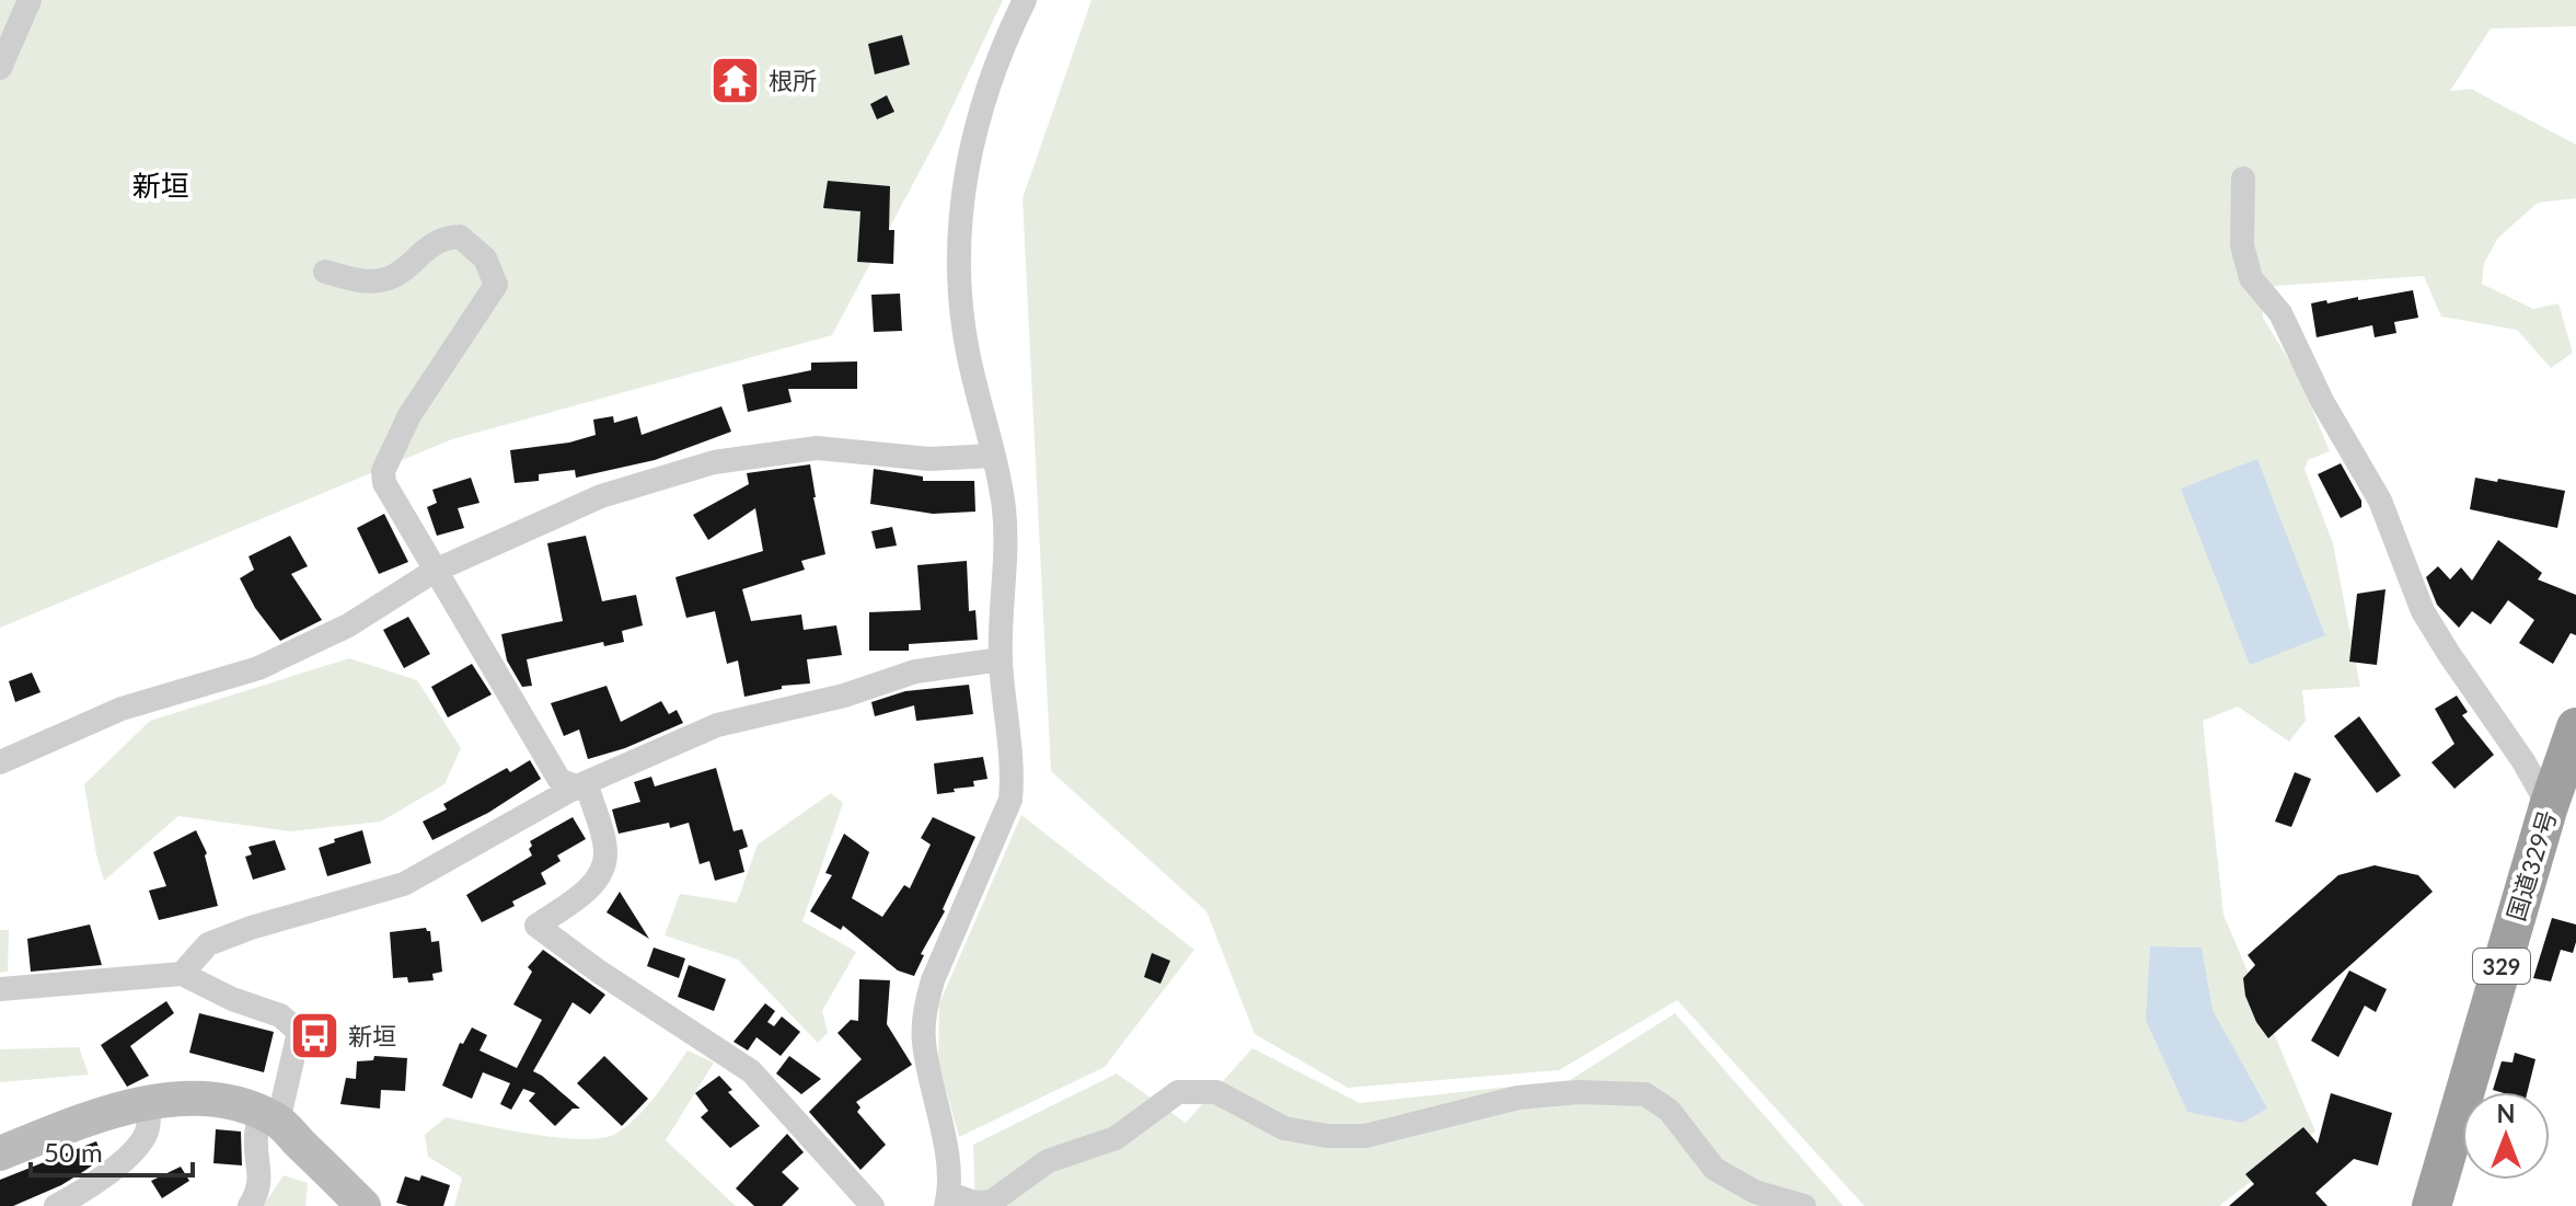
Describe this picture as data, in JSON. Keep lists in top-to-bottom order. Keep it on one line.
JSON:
{"streets":{"highway":["国道329号","329"]},"districts":["新垣"],"places":{"temple":["根所"],"bus stop":["新垣"]},"scale_bar":"50 m","north":"top"}
